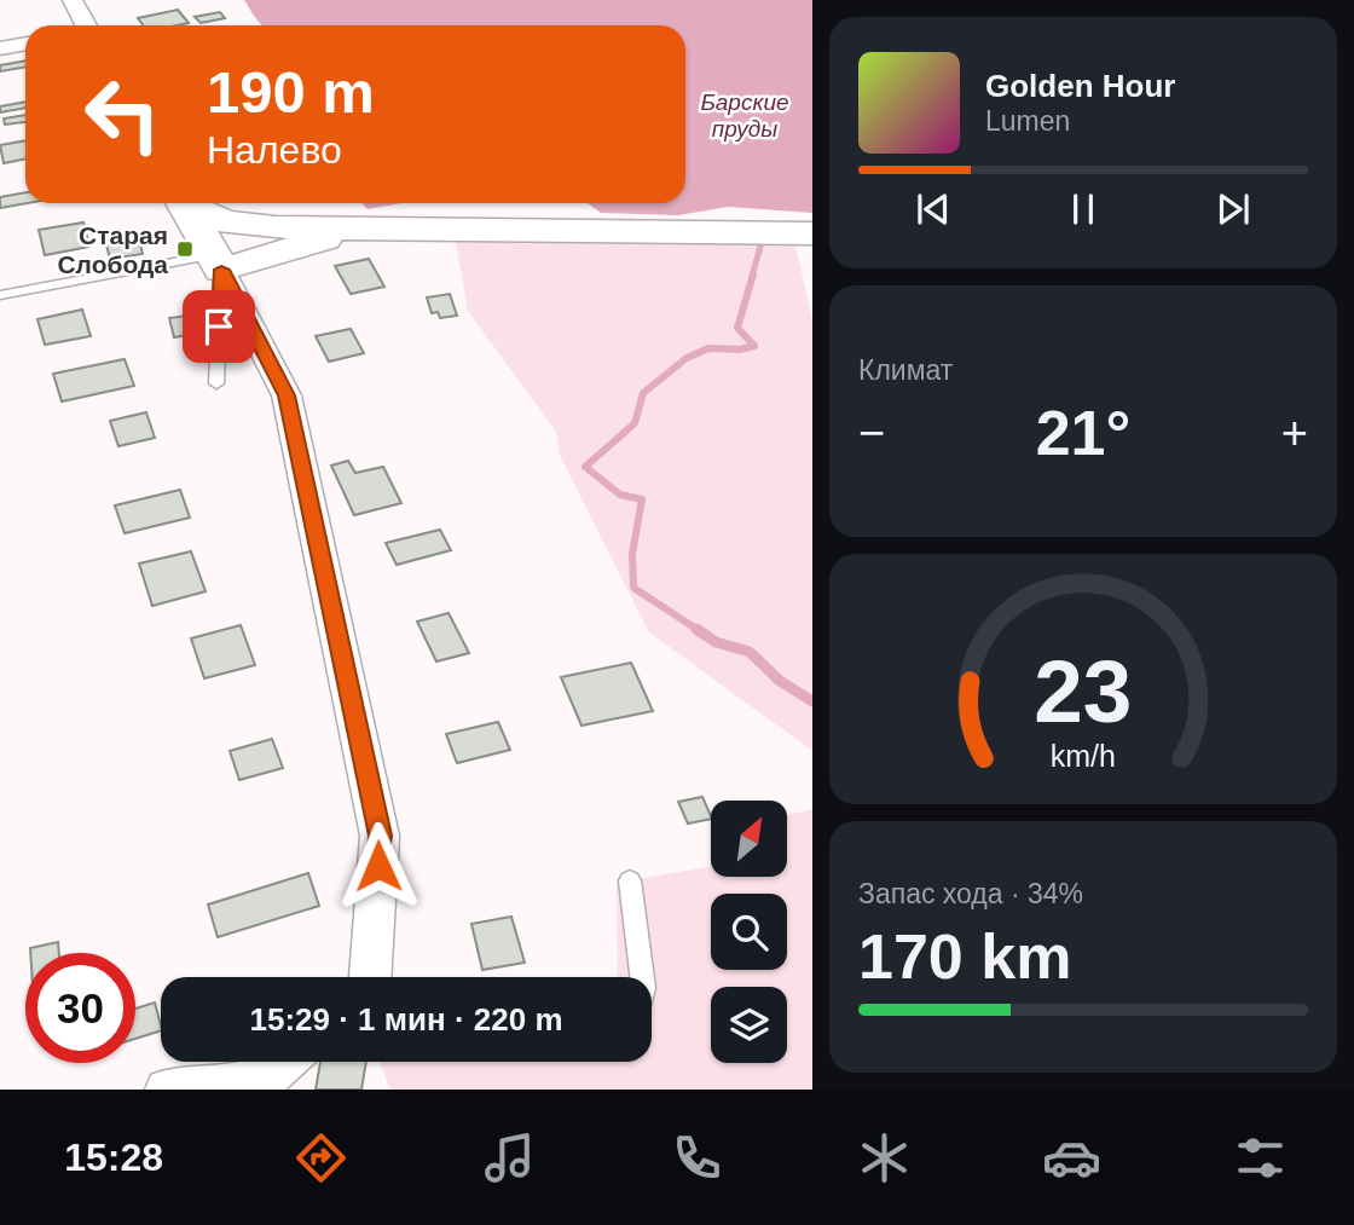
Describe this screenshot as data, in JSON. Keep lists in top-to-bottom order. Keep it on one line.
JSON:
{"water":["Барские пруды"],"places":{"transit":["Старая Слобода"]},"north":"top right","page":{"turn":["190 m","Налево"],"song":["Golden Hour","Lumen"],"tile":["Климат",["Запас хода · 34%","170 km"]],"heat":["−","21°","+"],"limit":"30","trip":"15:29 · 1 мин · 220 m","tabs":"15:28","gauge":["23","km/h"]}}
